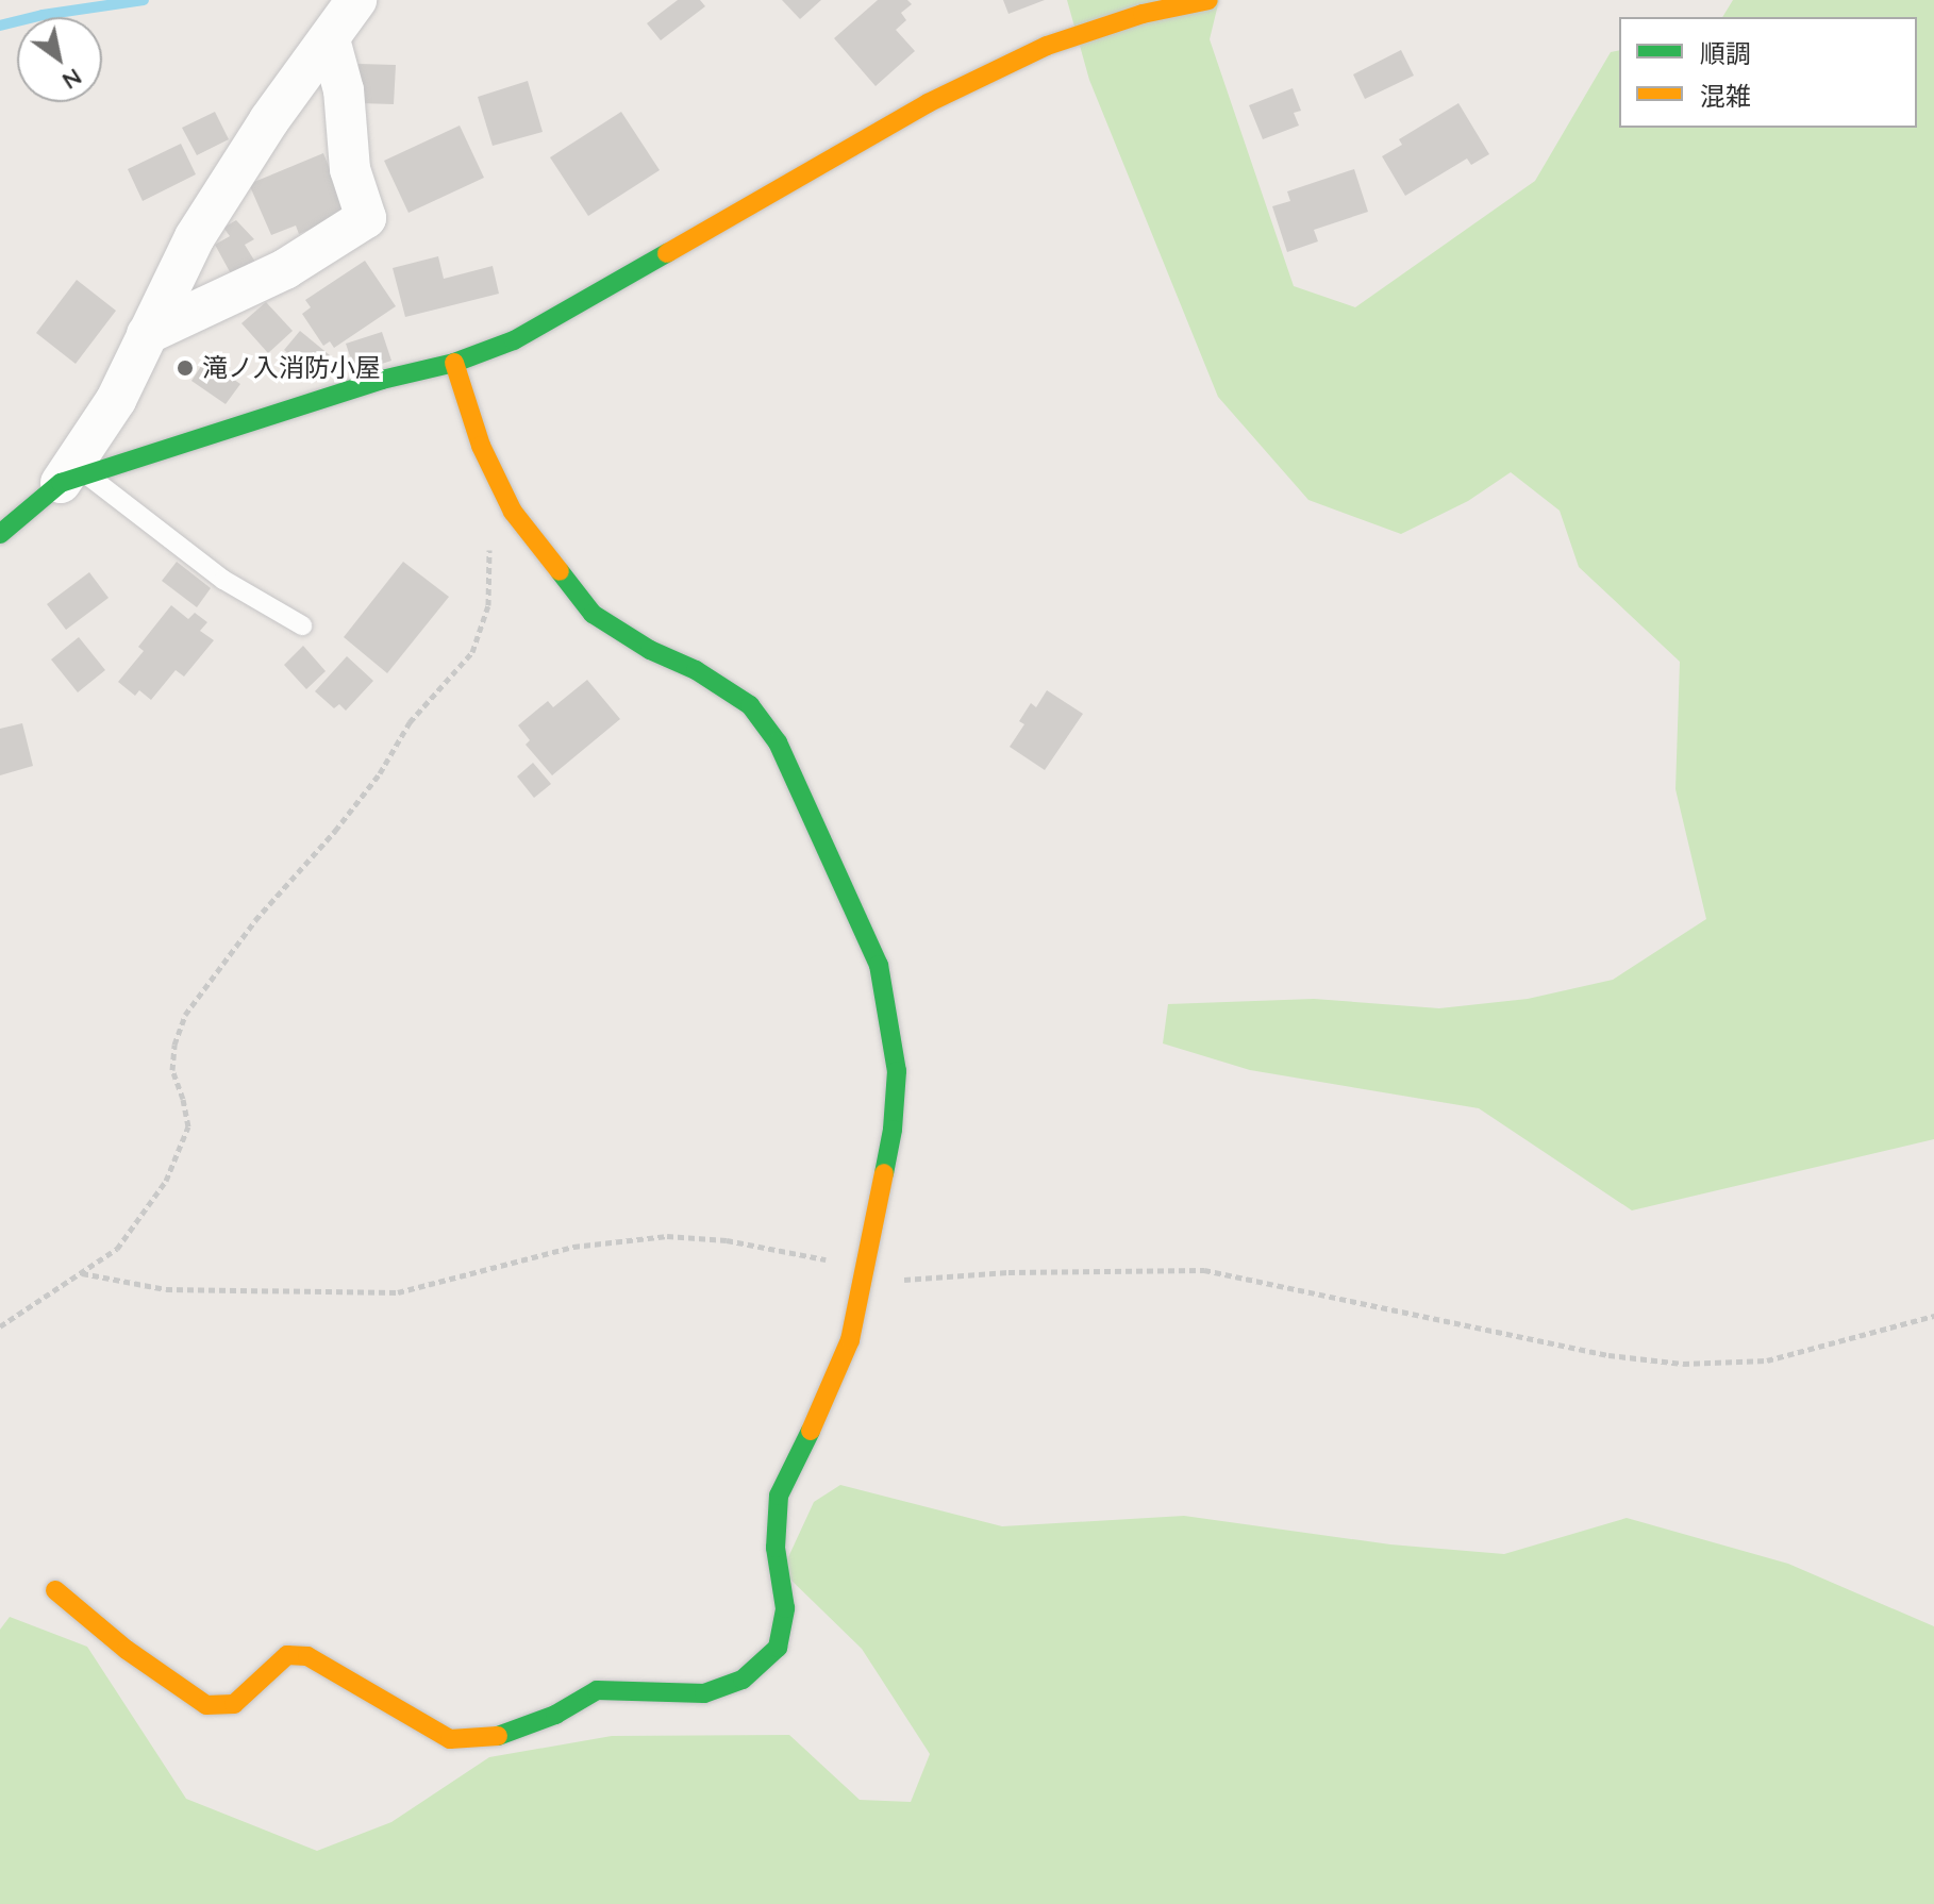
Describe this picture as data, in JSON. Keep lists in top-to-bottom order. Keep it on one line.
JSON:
{"places":["滝ノ入消防小屋"],"legend":["順調","混雑"],"north":"bottom right"}
